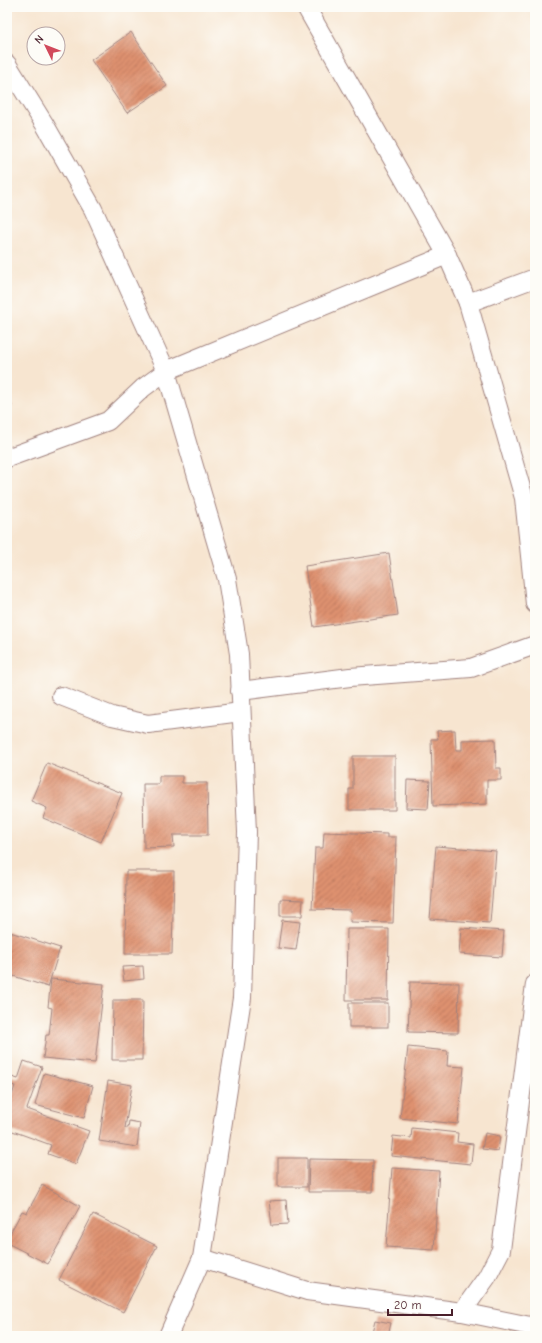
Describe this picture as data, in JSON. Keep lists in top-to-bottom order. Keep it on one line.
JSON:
{"scale_bar":"20 m","north":"top left"}
